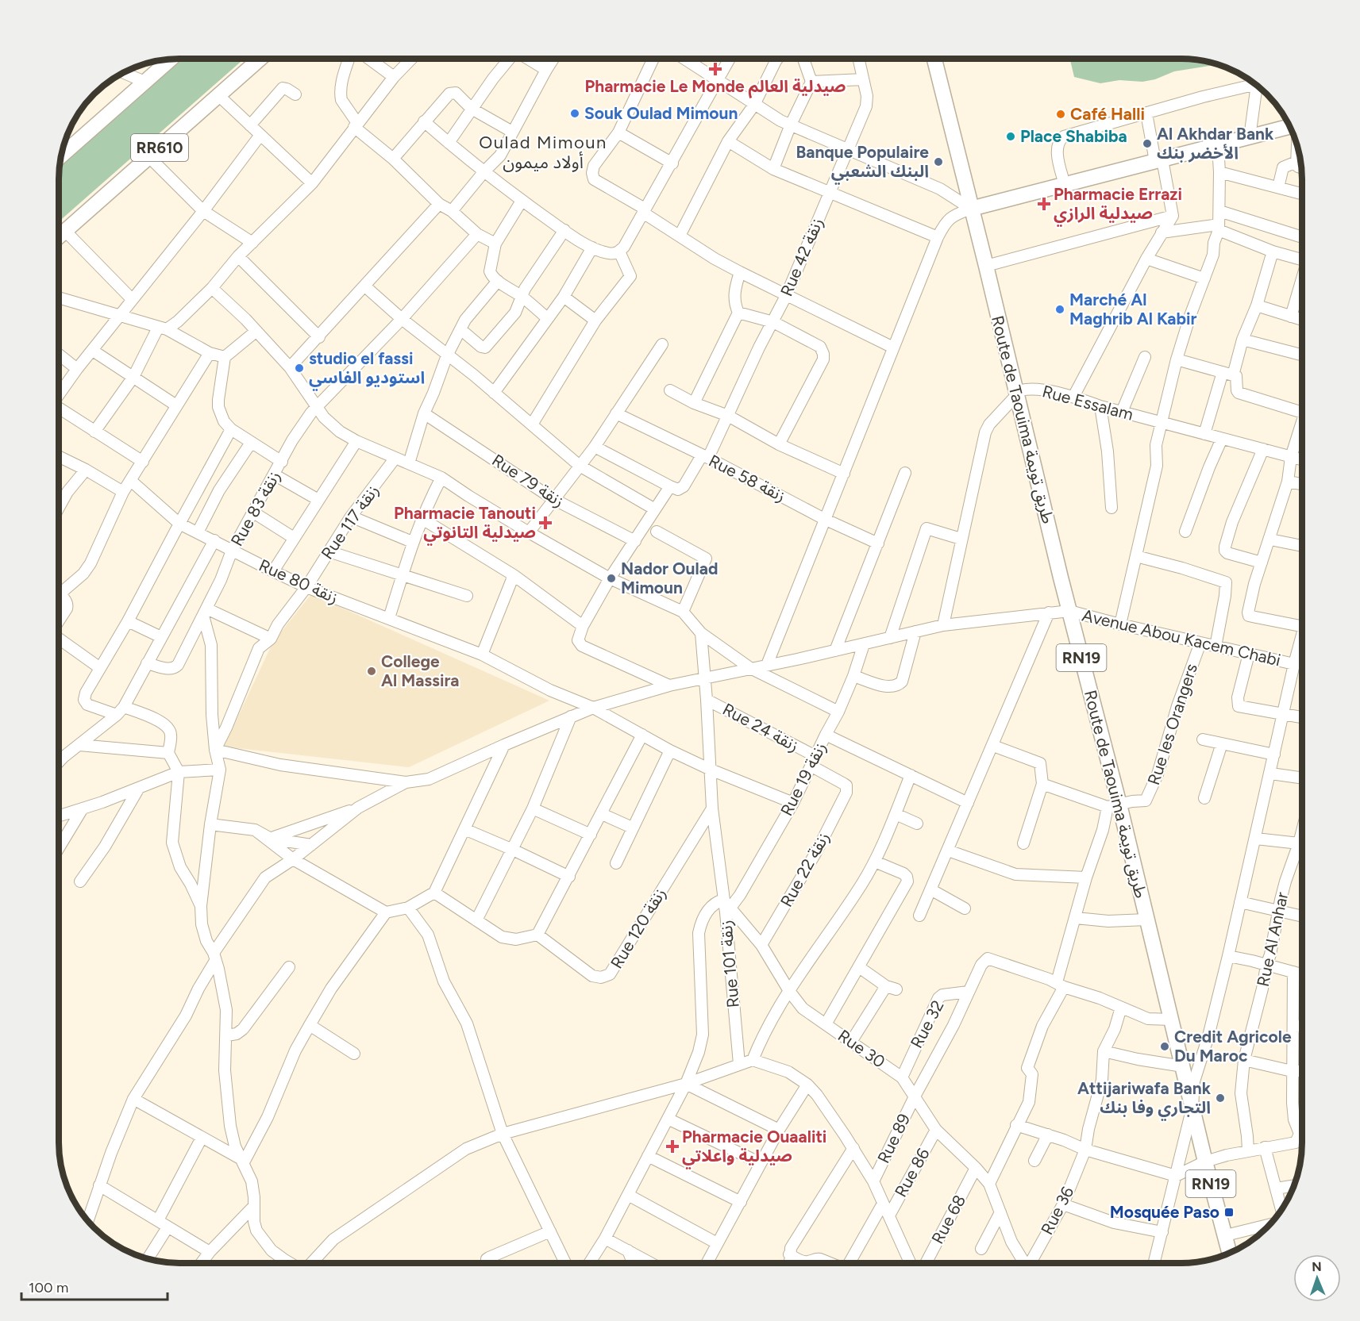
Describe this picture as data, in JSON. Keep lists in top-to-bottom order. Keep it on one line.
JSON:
{"streets":{"main road":["RR610","Route de Taouima طريق تويمة","RN19"],"street":["Rue 42 زنقة","Rue Essalam","Rue 58 زنقة","Rue 79 زنقة","Rue 83 زنقة","Rue 117 زنقة","Rue 80 زنقة","Avenue Abou Kacem Chabi","Rue les Orangers","Rue 24 زنقة","Rue 19 زنقة","Rue 22 زنقة","Rue 120 زنقة","Rue Al Anhar","Rue 101 زنقة","Rue 32","Rue 30","Rue 89","Rue 86","Rue 36","Rue 68"]},"crossings":[["Rue 42 زنقة","Rue 58 زنقة"],["Rue Essalam","Route de Taouima طريق تويمة"],["Route de Taouima طريق تويمة","Avenue Abou Kacem Chabi"],["Route de Taouima طريق تويمة","Rue les Orangers"],["Rue 83 زنقة","Rue 80 زنقة"],["Rue 117 زنقة","Rue 80 زنقة"],["Rue 80 زنقة","Avenue Abou Kacem Chabi"],["Rue 80 زنقة","Rue 19 زنقة"],["Rue 80 زنقة","Rue 101 زنقة"],["Avenue Abou Kacem Chabi","Rue les Orangers"],["Avenue Abou Kacem Chabi","Rue 19 زنقة"],["Avenue Abou Kacem Chabi","Rue 101 زنقة"],["Rue 24 زنقة","Rue 19 زنقة"],["Rue 24 زنقة","Rue 22 زنقة"],["Rue 24 زنقة","Rue 101 زنقة"],["Rue 19 زنقة","Rue 101 زنقة"],["Rue 19 زنقة","Rue 30"],["Rue 22 زنقة","Rue 30"],["Rue 120 زنقة","Rue 101 زنقة"],["Rue 101 زنقة","Rue 30"],["Rue 32","Rue 30"],["Rue 32","Rue 89"],["Rue 30","Rue 89"],["Rue 30","Rue 86"],["Rue 30","Rue 68"]],"districts":["Oulad Mimoun أولاد ميمون"],"places":{"health":["Pharmacie Le Monde صيدلية العالم","Pharmacie Errazi صيدلية الرازي","Pharmacie Tanouti صيدلية التانوتي","Pharmacie Ouaaliti صيدلية واعلاتي"],"other":["Souk Oulad Mimoun","Café Halli","Place Shabiba","Al Akhdar Bank الأخضر بنك","Banque Populaire البنك الشعبي","Marché Al Maghrib Al Kabir","studio el fassi استوديو الفاسي","Nador Oulad Mimoun","College Al Massira","Credit Agricole Du Maroc","Attijariwafa Bank التجاري وفا بنك"],"transit":["Mosquée Paso"]},"scale_bar":"100 m","north":"top"}
